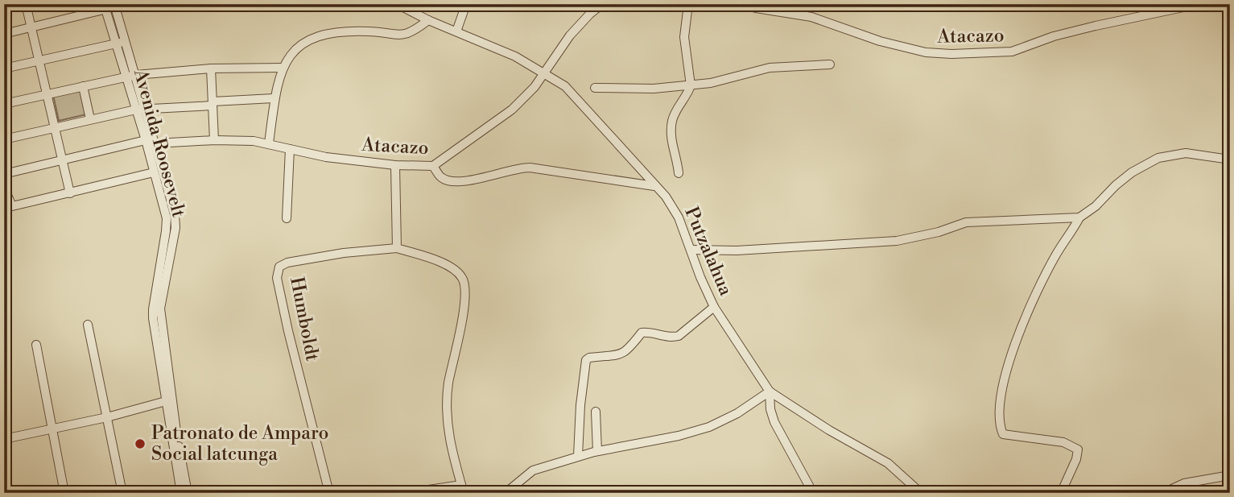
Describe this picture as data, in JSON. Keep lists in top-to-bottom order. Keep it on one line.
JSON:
{"streets":{"street":["Atacazo","Avenida Roosevelt","Putzalahua","Humboldt"]},"crossings":[["Atacazo","Avenida Roosevelt"],["Atacazo","Putzalahua"]],"places":["Patronato de Amparo Social latcunga"]}
